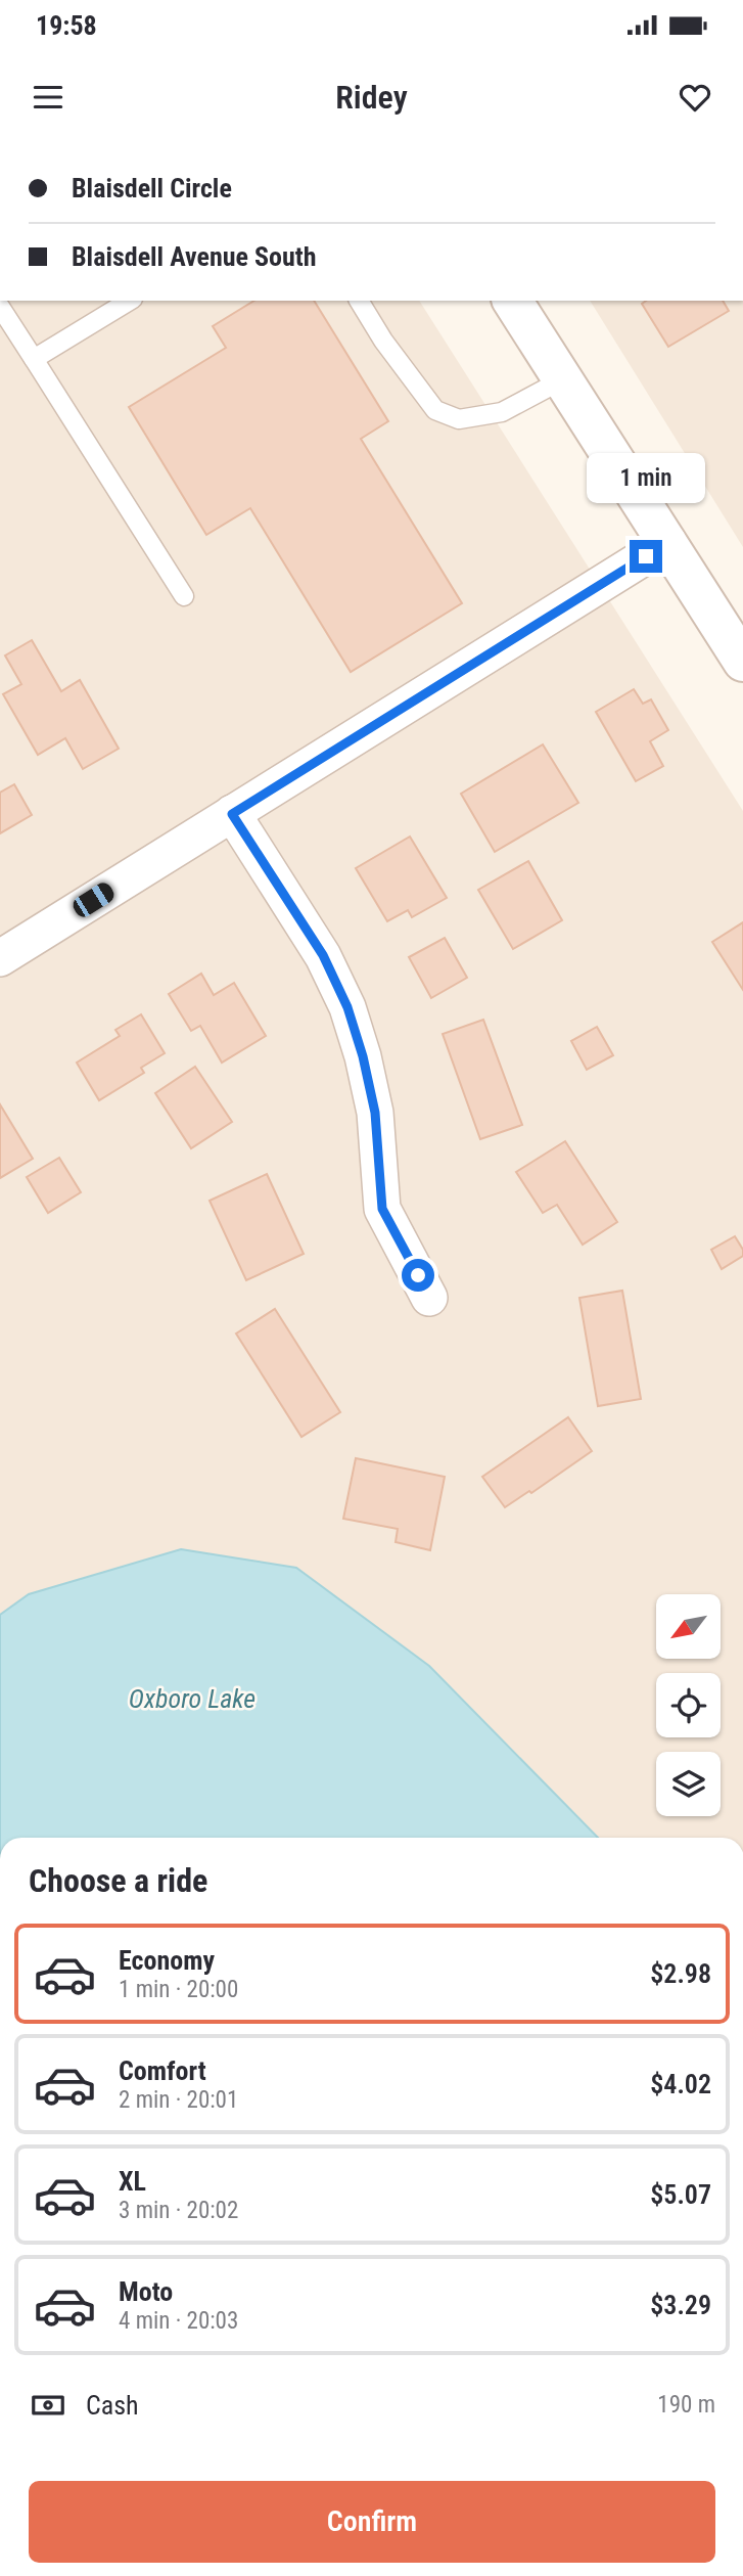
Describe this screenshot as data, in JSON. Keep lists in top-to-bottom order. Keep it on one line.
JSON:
{"water":["Oxboro Lake"],"north":"bottom left","page":{"status":"19:58","header":"Ridey","banner":["Blaisdell Circle","Blaisdell Avenue South"],"bubble":"1 min","heading":"Choose a ride","list":[{"name":"Economy","note":"1 min · 20:00","value":"$2.98"},{"name":"Comfort","note":"2 min · 20:01","value":"$4.02"},{"name":"XL","note":"3 min · 20:02","value":"$5.07"},{"name":"Moto","note":"4 min · 20:03","value":"$3.29"}],"pay":["Cash","190 m"],"buttons":"Confirm"}}
